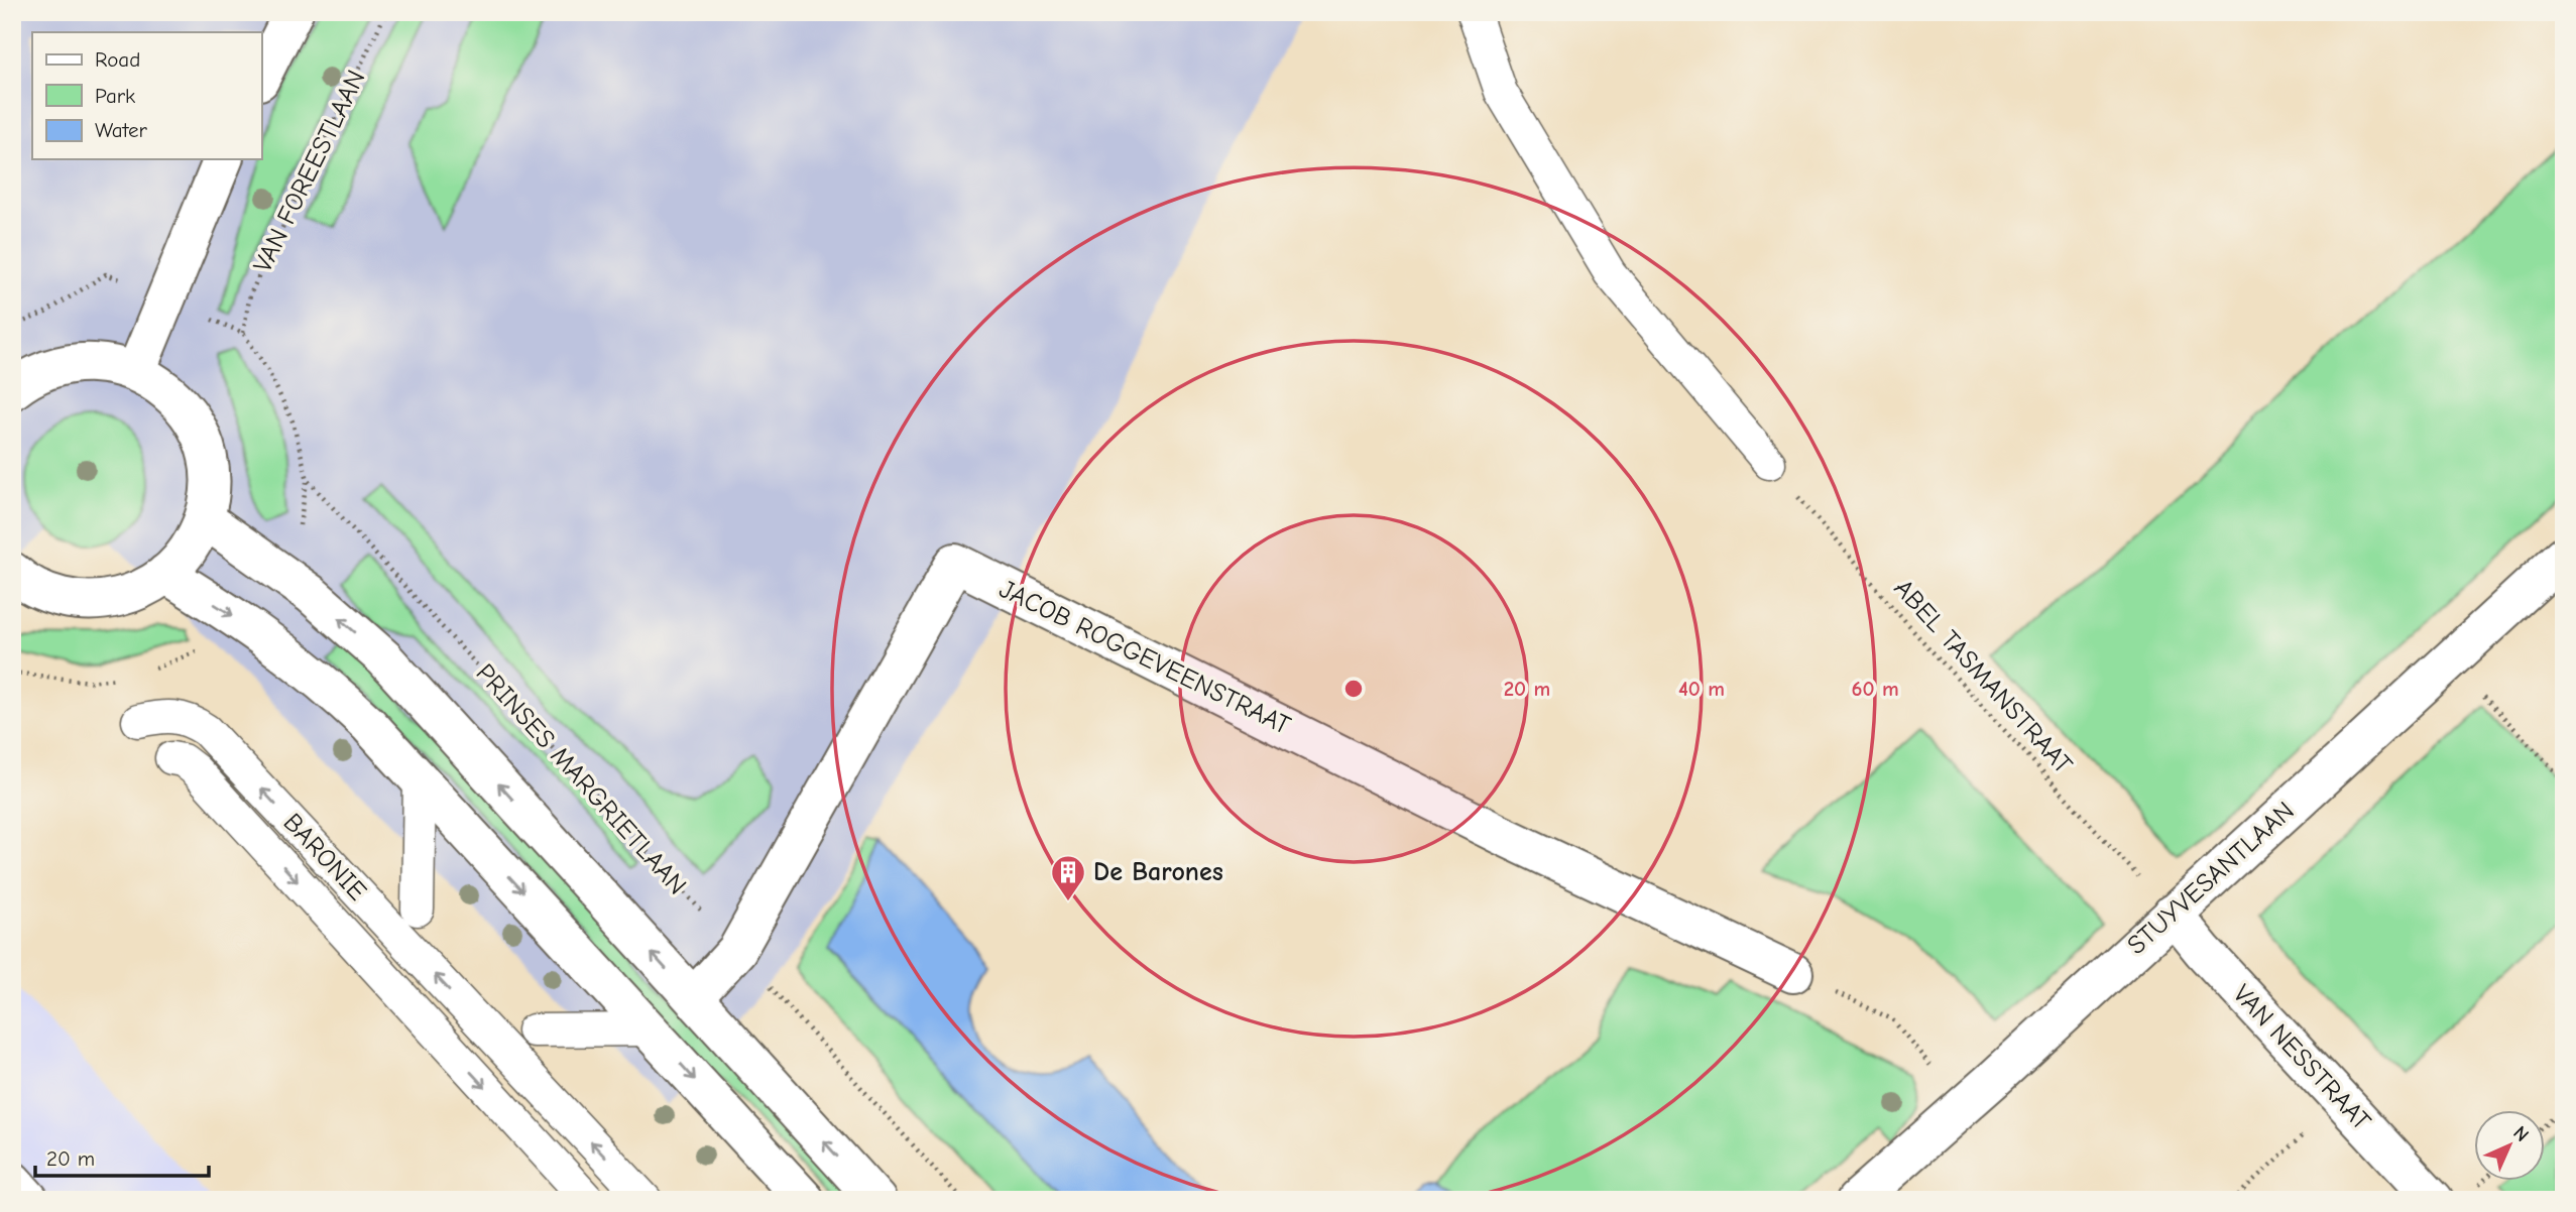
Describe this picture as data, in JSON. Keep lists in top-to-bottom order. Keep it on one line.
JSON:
{"streets":{"street":["JACOB ROGGEVEENSTRAAT","STUYVESANTLAAN","VAN NESSTRAAT"],"lane":["BARONIE"],"path":["VAN FOREESTLAAN","ABEL TASMANSTRAAT","PRINSES MARGRIETLAAN"]},"crossings":[["VAN FOREESTLAAN","PRINSES MARGRIETLAAN"],["JACOB ROGGEVEENSTRAAT","PRINSES MARGRIETLAAN"],["ABEL TASMANSTRAAT","STUYVESANTLAAN"],["ABEL TASMANSTRAAT","VAN NESSTRAAT"],["STUYVESANTLAAN","VAN NESSTRAAT"]],"places":{"building":["De Barones"]},"legend":["Road","Park","Water"],"scale_bar":"20 m","north":"top right","rings":["20 m","40 m","60 m"]}
